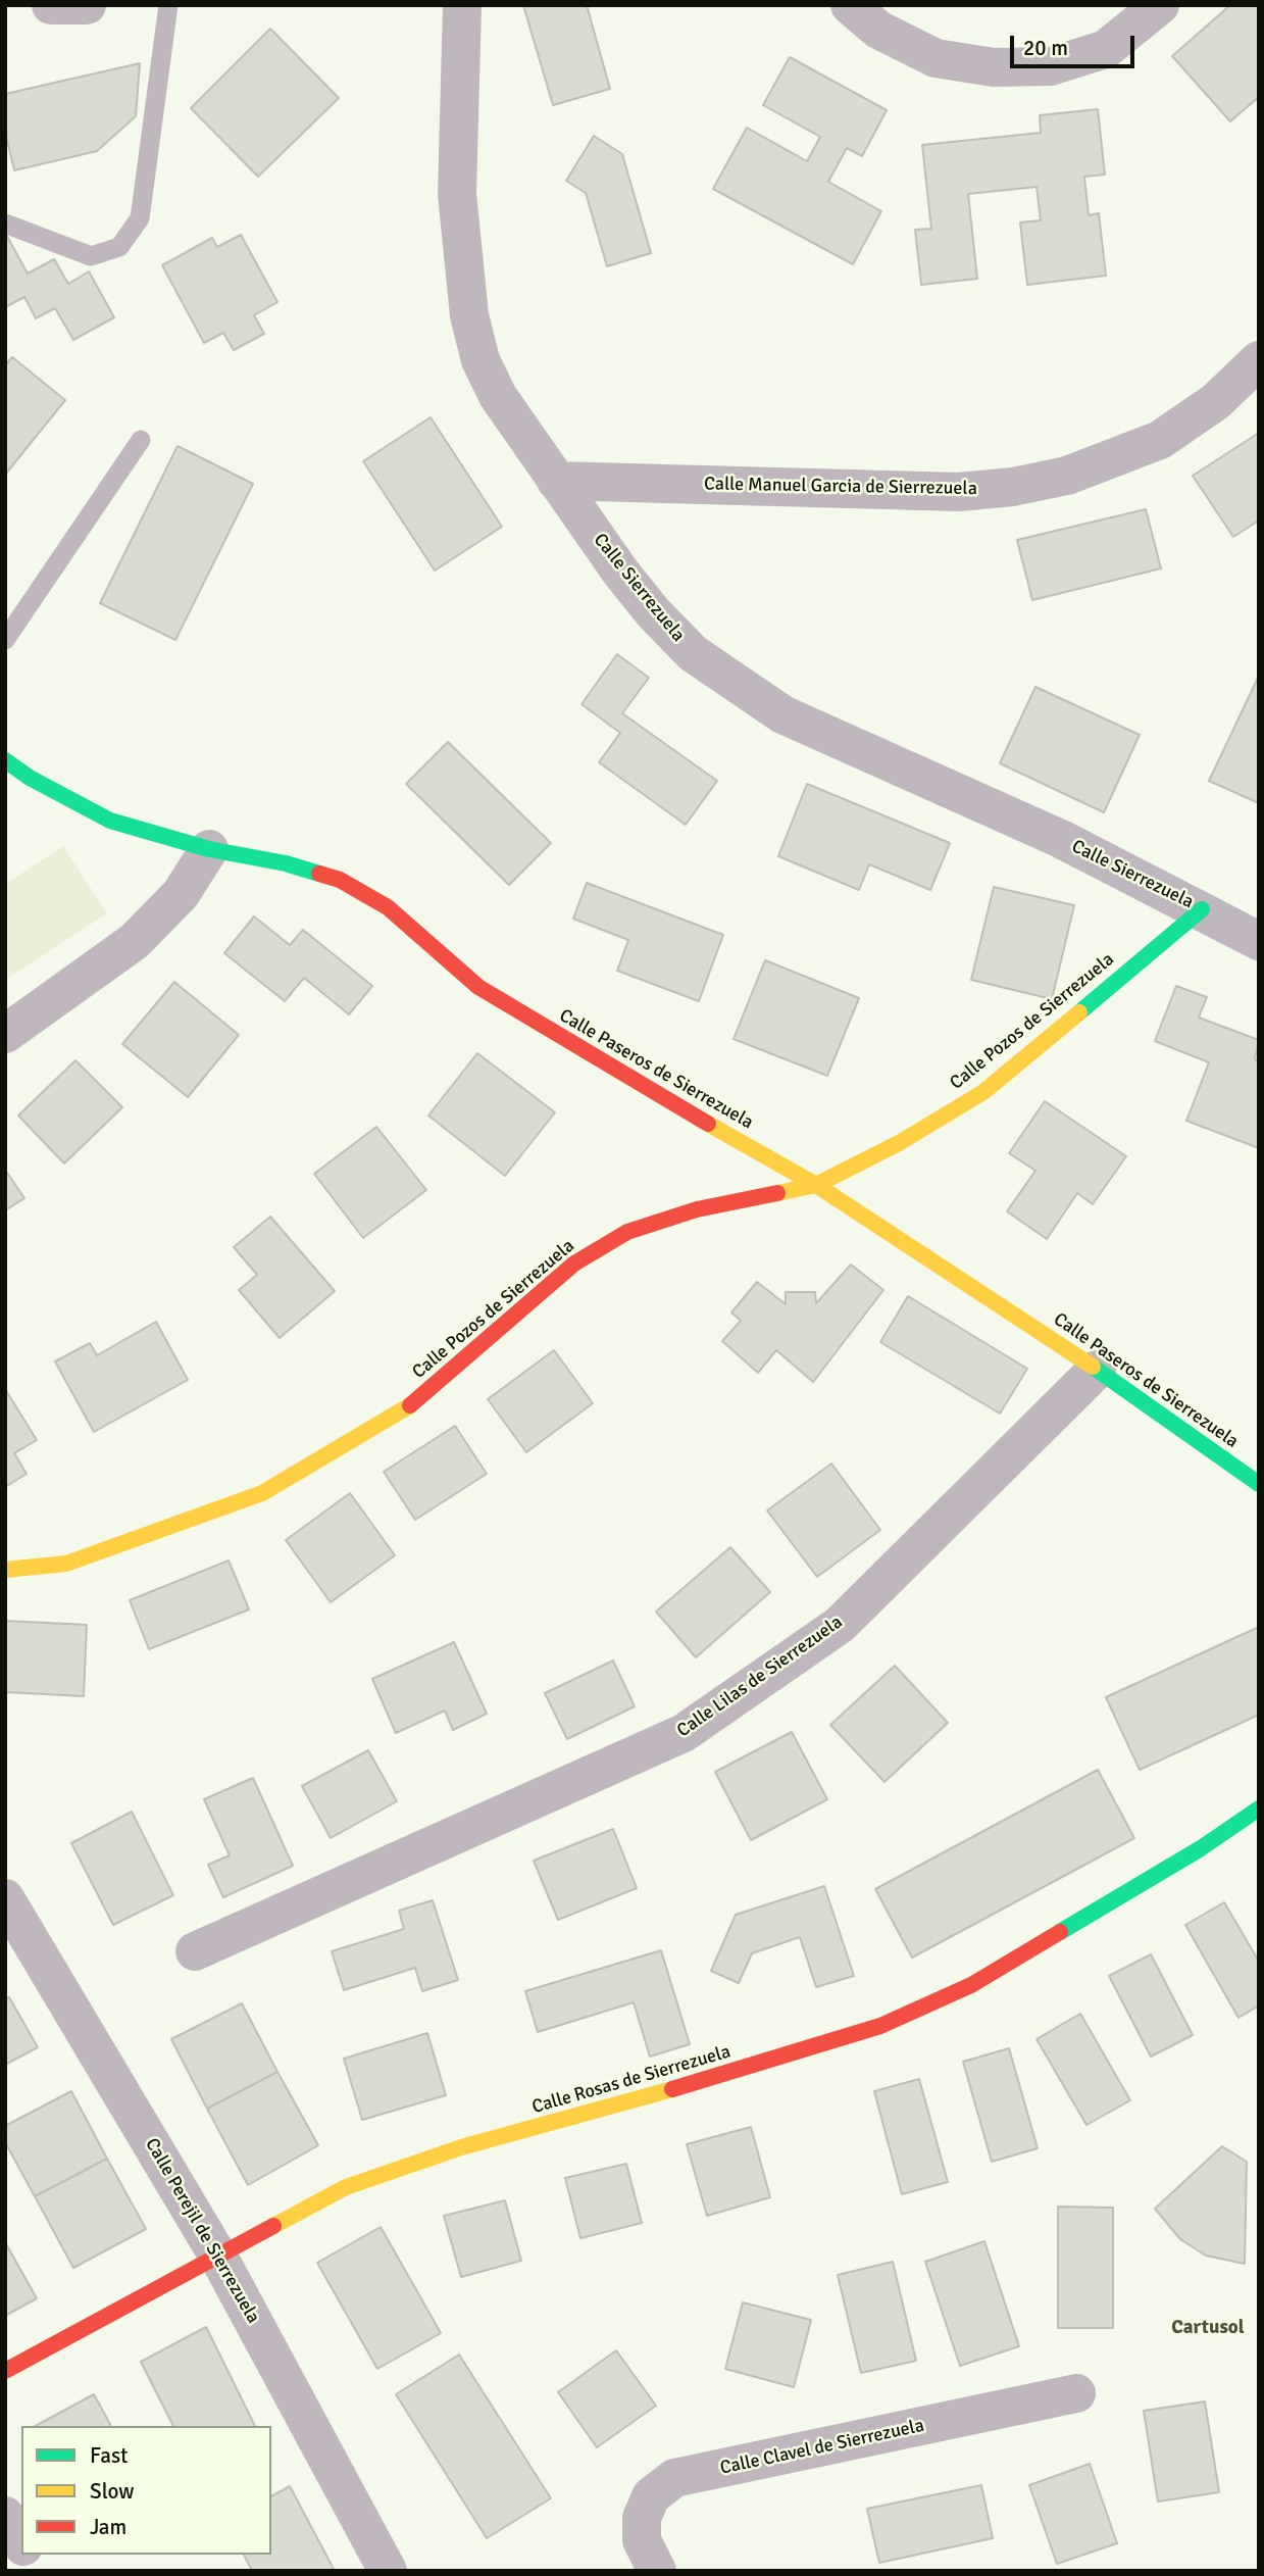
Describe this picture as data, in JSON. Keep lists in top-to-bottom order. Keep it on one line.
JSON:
{"streets":{"street":["Calle Manuel Garcia de Sierrezuela","Calle Sierrezuela","Calle Pozos de Sierrezuela","Calle Paseros de Sierrezuela","Calle Lilas de Sierrezuela","Calle Rosas de Sierrezuela","Calle Perejil de Sierrezuela","Calle Clavel de Sierrezuela"]},"crossings":[["Calle Manuel Garcia de Sierrezuela","Calle Sierrezuela"],["Calle Sierrezuela","Calle Pozos de Sierrezuela"],["Calle Pozos de Sierrezuela","Calle Paseros de Sierrezuela"],["Calle Paseros de Sierrezuela","Calle Lilas de Sierrezuela"],["Calle Rosas de Sierrezuela","Calle Perejil de Sierrezuela"]],"districts":["Cartusol"],"legend":["Fast","Slow","Jam"],"scale_bar":"20 m"}
